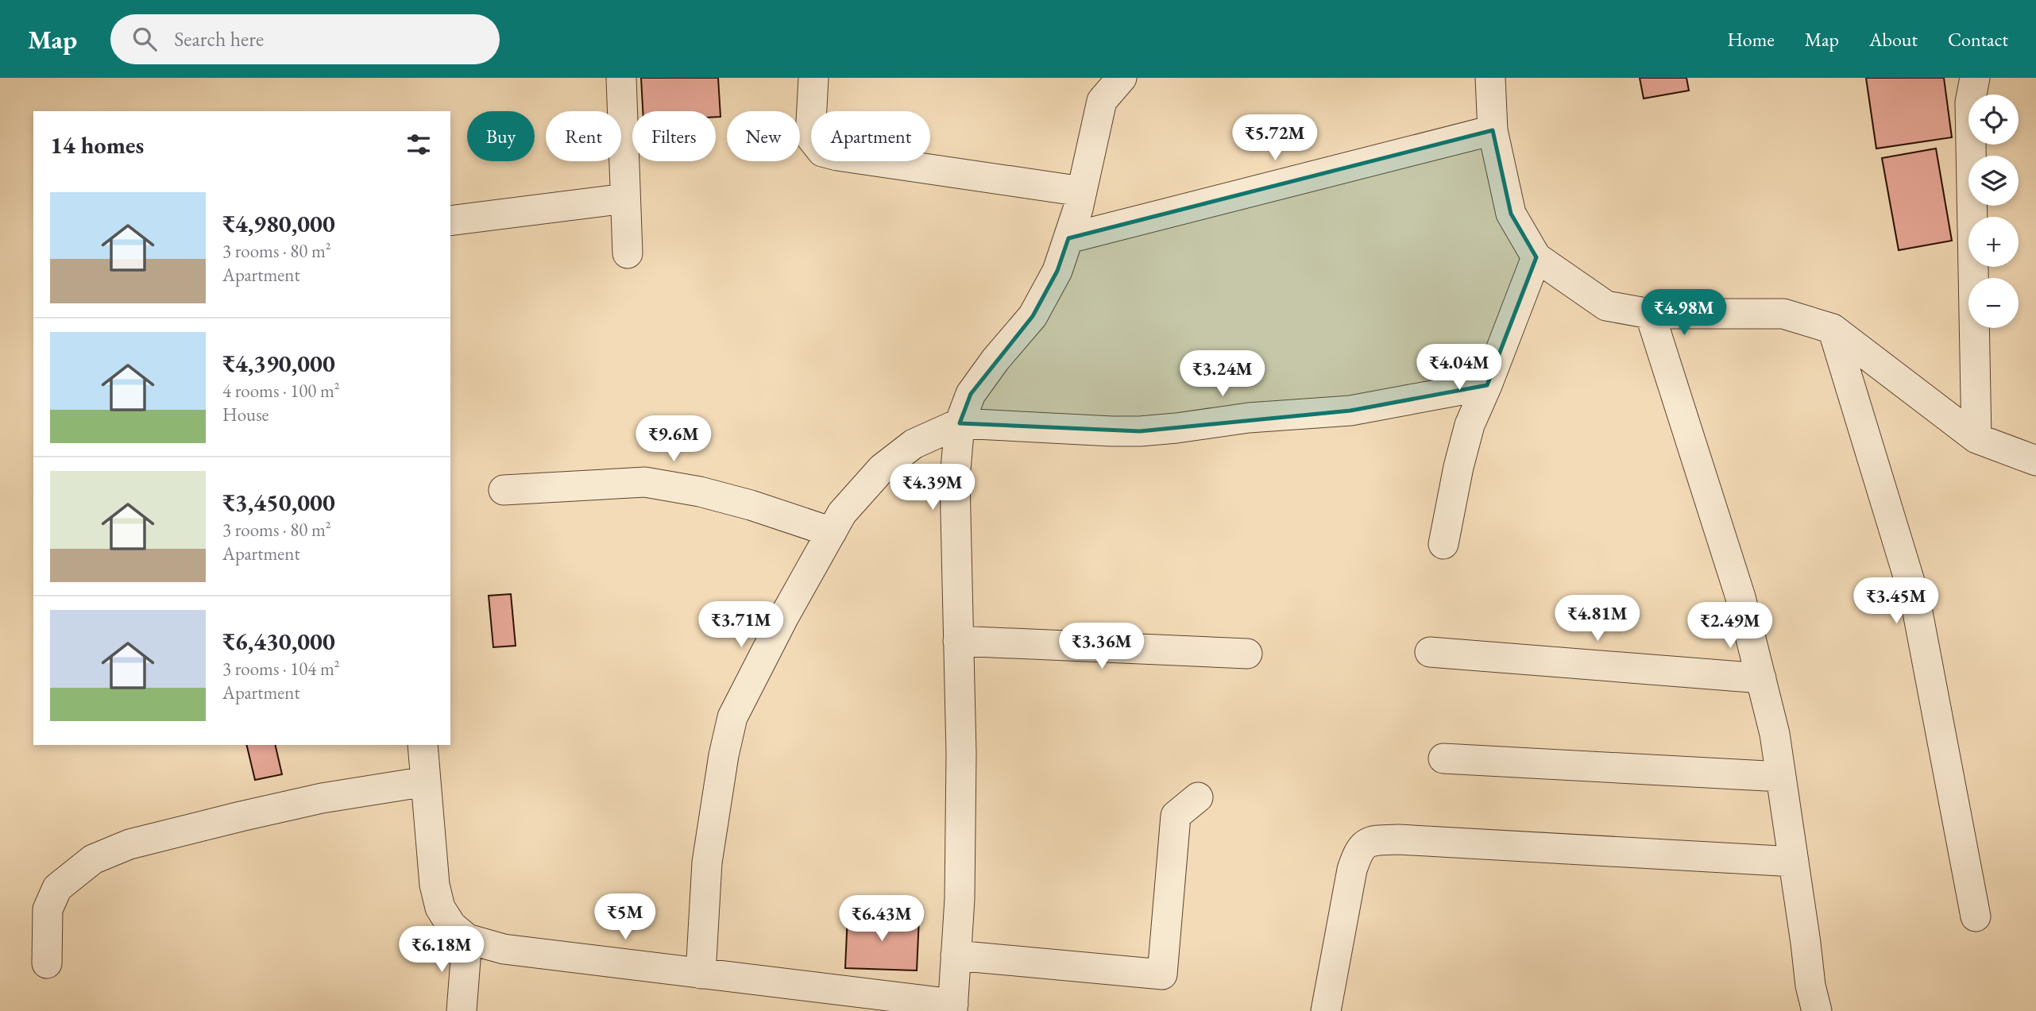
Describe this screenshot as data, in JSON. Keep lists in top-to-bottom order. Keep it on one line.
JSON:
{"page":{"header":"Map","search":"Search here","nav":["Home","Map","About","Contact"],"map_buttons":["+","−"],"chip":["Buy","Rent","Filters","New","Apartment"],"heading":"14 homes","price":["₹5.72M","₹4.98M","₹4.04M","₹3.24M","₹9.6M","₹4.39M","₹3.45M","₹4.81M","₹3.71M","₹2.49M","₹3.36M","₹5M","₹6.43M","₹6.18M"],"list":[{"name":"₹4,980,000","note":"3 rooms · 80 m² · Apartment"},{"name":"₹4,390,000","note":"4 rooms · 100 m² · House"},{"name":"₹3,450,000","note":"3 rooms · 80 m² · Apartment"},{"name":"₹6,430,000","note":"3 rooms · 104 m² · Apartment"}]}}
